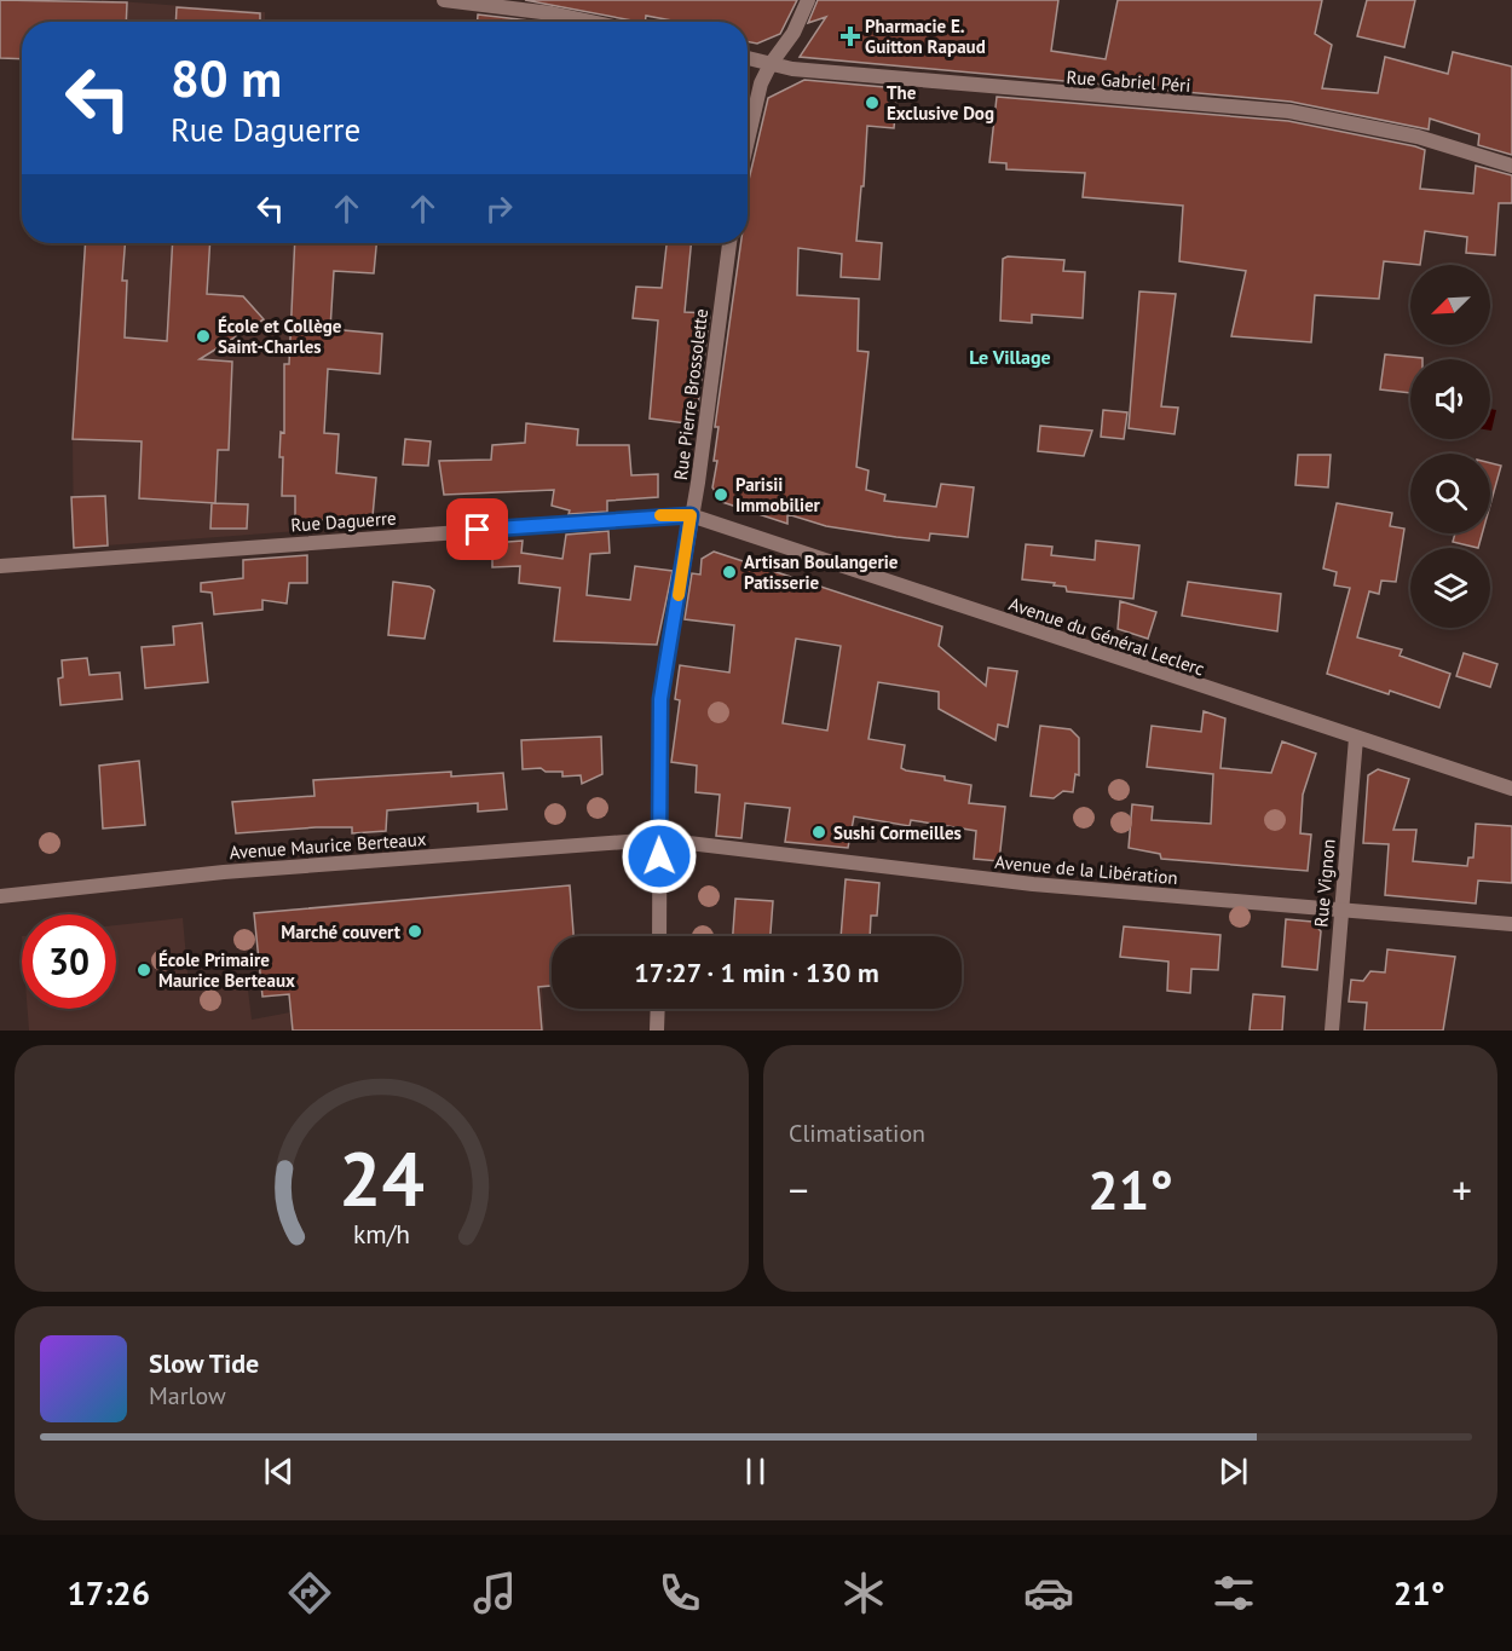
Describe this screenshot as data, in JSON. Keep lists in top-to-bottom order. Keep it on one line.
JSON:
{"streets":{"street":["Rue Gabriel Péri","Rue Pierre Brossolette","Rue Daguerre","Avenue du Général Leclerc","Avenue Maurice Berteaux","Avenue de la Libération","Rue Vignon"]},"crossings":[["Rue Pierre Brossolette","Rue Daguerre"],["Rue Pierre Brossolette","Avenue du Général Leclerc"],["Rue Pierre Brossolette","Avenue Maurice Berteaux"],["Rue Pierre Brossolette","Avenue de la Libération"],["Rue Daguerre","Avenue du Général Leclerc"],["Avenue du Général Leclerc","Rue Vignon"],["Avenue Maurice Berteaux","Avenue de la Libération"],["Avenue de la Libération","Rue Vignon"]],"districts":["Le Village"],"places":{"health":["Pharmacie E. Guitton Rapaud"],"other":["The Exclusive Dog","École et Collège Saint-Charles","Parisii Immobilier","Artisan Boulangerie Patisserie","Sushi Cormeilles","Marché couvert","École Primaire Maurice Berteaux"]},"north":"bottom left","page":{"turn":["80 m","Rue Daguerre"],"limit":"30","trip":"17:27 · 1 min · 130 m","tile":"Climatisation","heat":["−","21°","+"],"song":["Slow Tide","Marlow"],"tabs":["17:26","21°"],"gauge":["24","km/h"]}}
